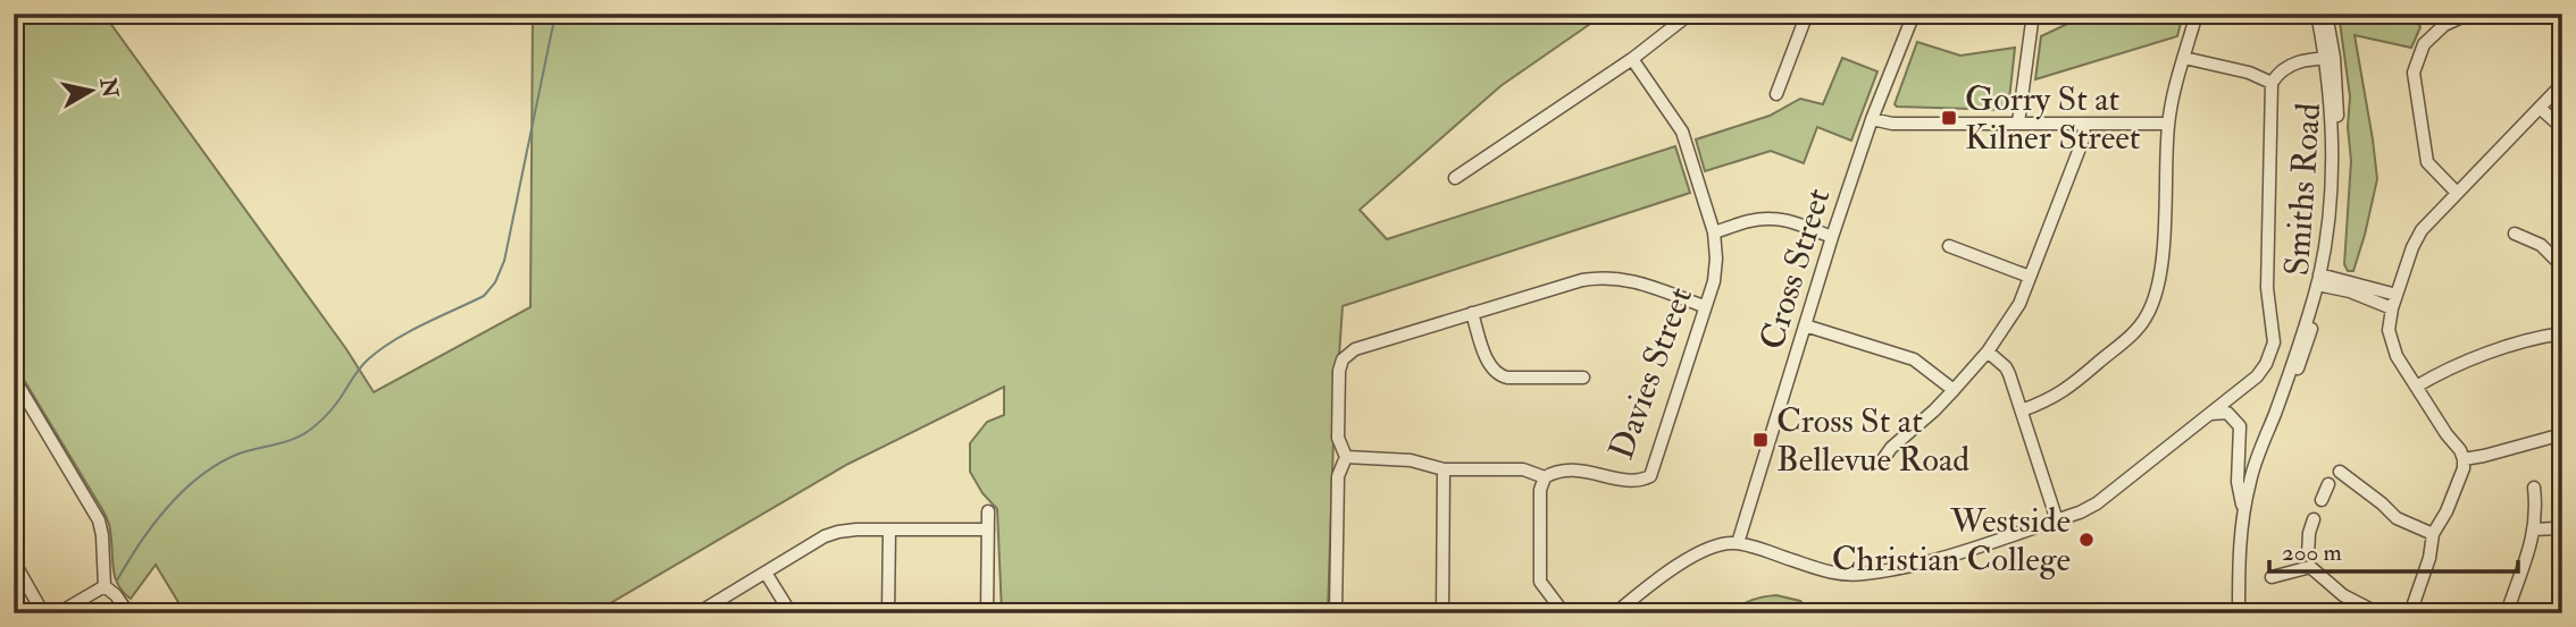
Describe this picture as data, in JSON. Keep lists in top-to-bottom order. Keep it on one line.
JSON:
{"streets":{"street":["Smiths Road","Cross Street","Davies Street"]},"crossings":[["Smiths Road","Cross Street"]],"places":{"transit":["Gorry St at Kilner Street","Cross St at Bellevue Road"],"other":["Westside Christian College"]},"scale_bar":"200 m","north":"right"}
